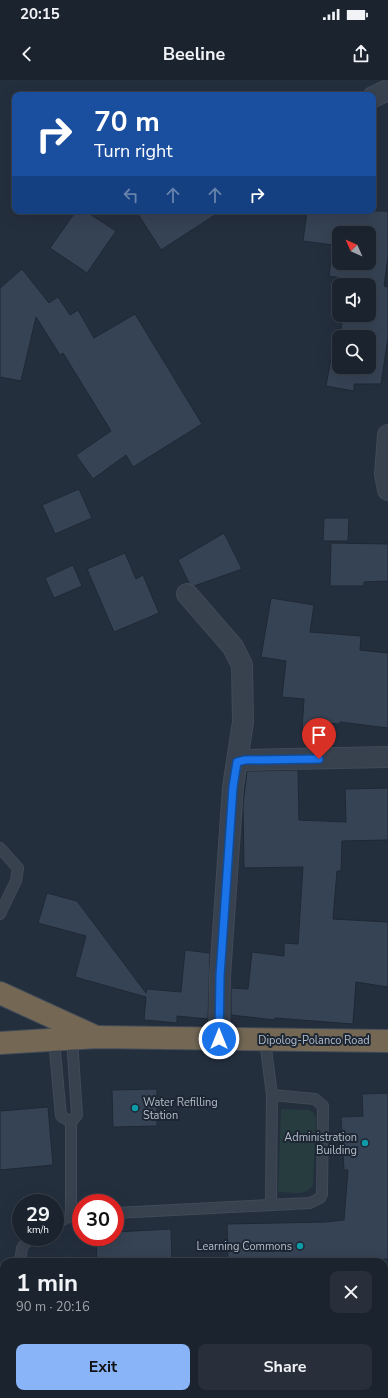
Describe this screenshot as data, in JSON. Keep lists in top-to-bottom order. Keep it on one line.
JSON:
{"streets":{"highway":["Dipolog-Polanco Road"]},"places":["Water Refilling Station","Administration Building","Learning Commons"],"north":"top left","page":{"status":"20:15","header":"Beeline","turn":["70 m","Turn right"],"speed":"29 km/h","limit":"30","heading":["1 min","90 m · 20:16"],"buttons":["Exit","Share"]}}
